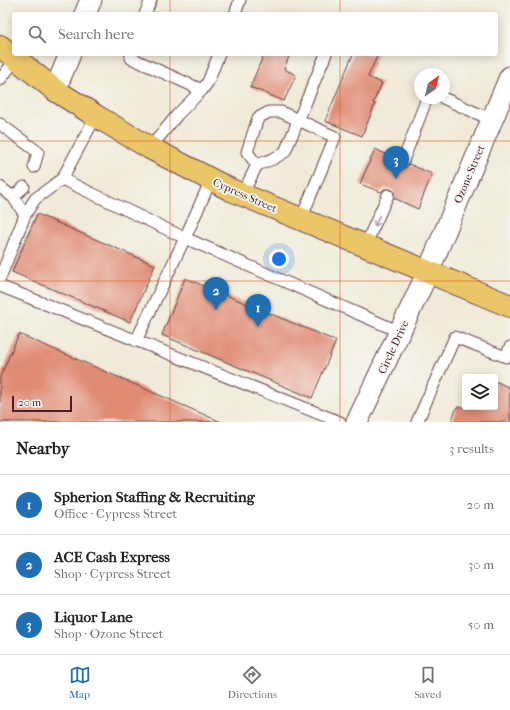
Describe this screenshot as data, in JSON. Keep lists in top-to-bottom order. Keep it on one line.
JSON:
{"streets":{"main road":["Cypress Street"],"street":["Ozone Street","Circle Drive"]},"crossings":[["Ozone Street","Cypress Street"],["Ozone Street","Circle Drive"],["Cypress Street","Circle Drive"]],"scale_bar":"20 m","north":"top right","page":{"search":"Search here","pins":["3","2","1"],"scale":"20 m","heading":["Nearby","3 results"],"list":[{"mark":"1","name":"Spherion Staffing & Recruiting","note":"Office · Cypress Street","value":"20 m"},{"mark":"2","name":"ACE Cash Express","note":"Shop · Cypress Street","value":"30 m"},{"mark":"3","name":"Liquor Lane","note":"Shop · Ozone Street","value":"50 m"}],"nav":["Map","Directions","Saved"]}}
